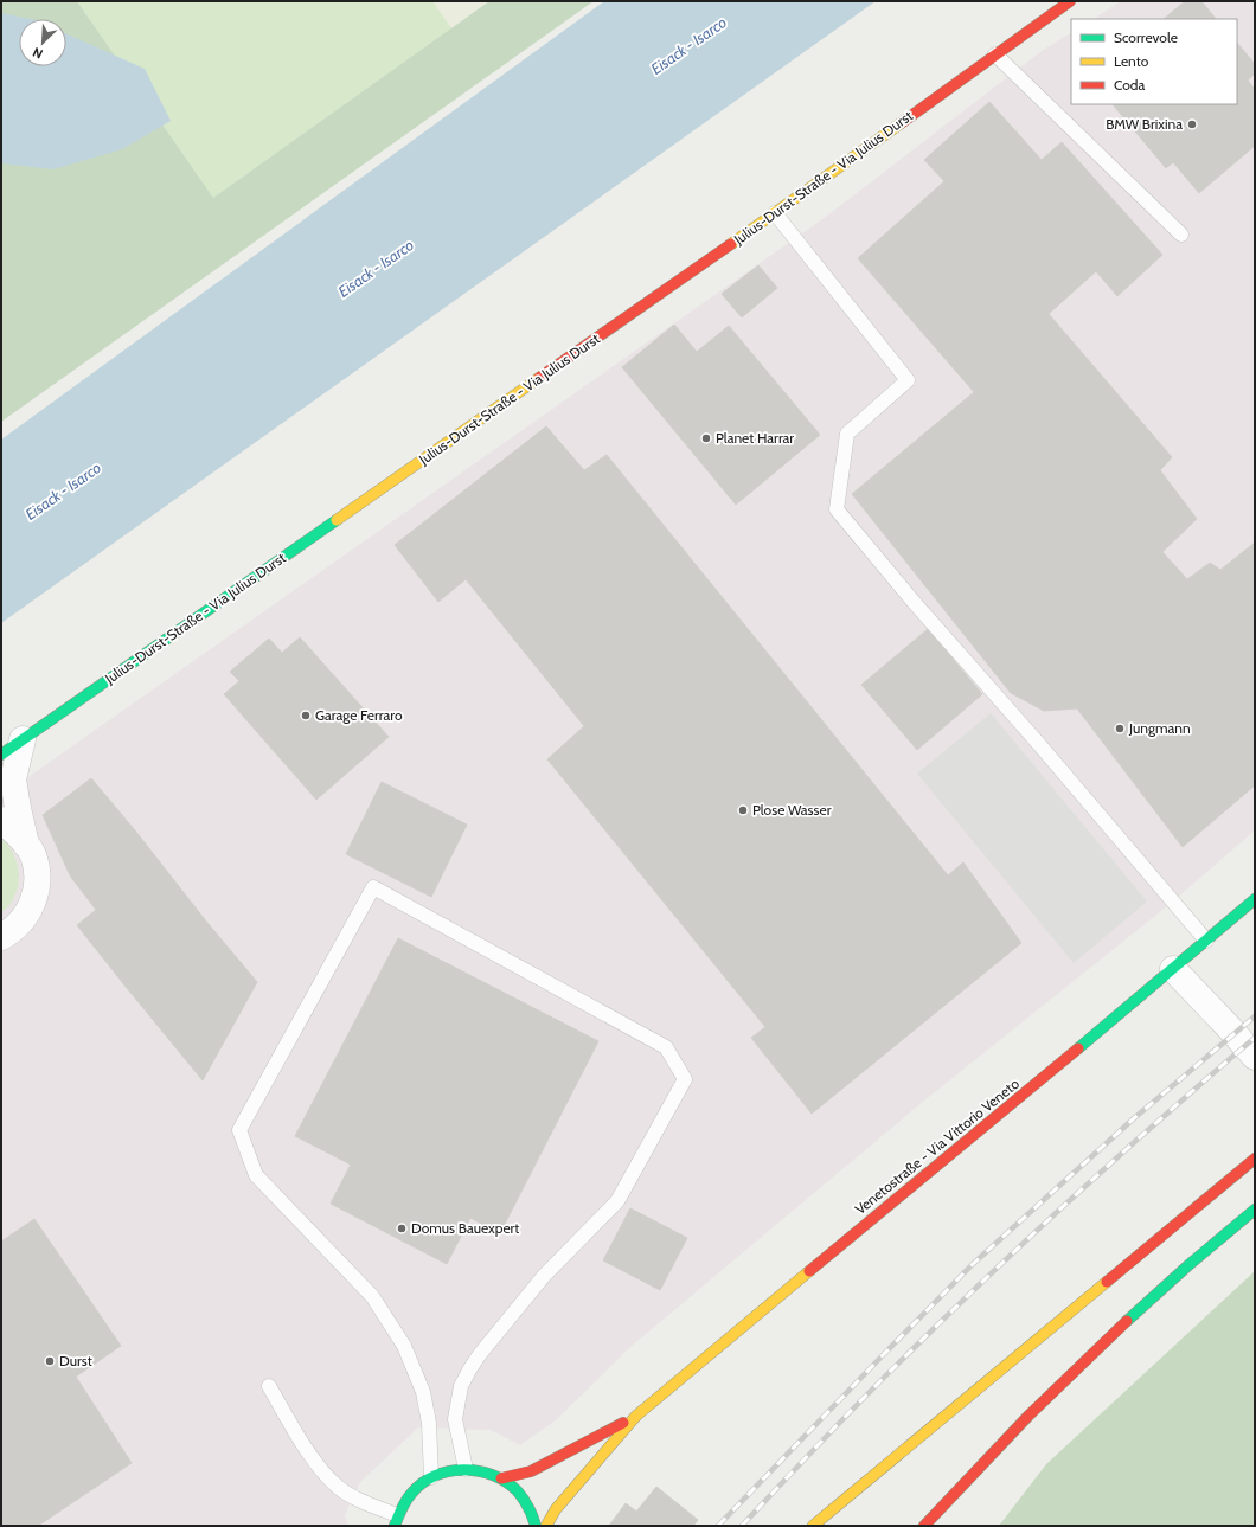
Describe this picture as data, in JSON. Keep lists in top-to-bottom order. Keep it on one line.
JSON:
{"streets":{"main road":["Julius-Durst-Straße - Via Julius Durst","Venetostraße - Via Vittorio Veneto"]},"water":["Eisack - Isarco"],"places":["BMW Brixina","Planet Harrar","Garage Ferraro","Jungmann","Plose Wasser","Domus Bauexpert","Durst"],"legend":["Scorrevole","Lento","Coda"],"north":"bottom left"}
